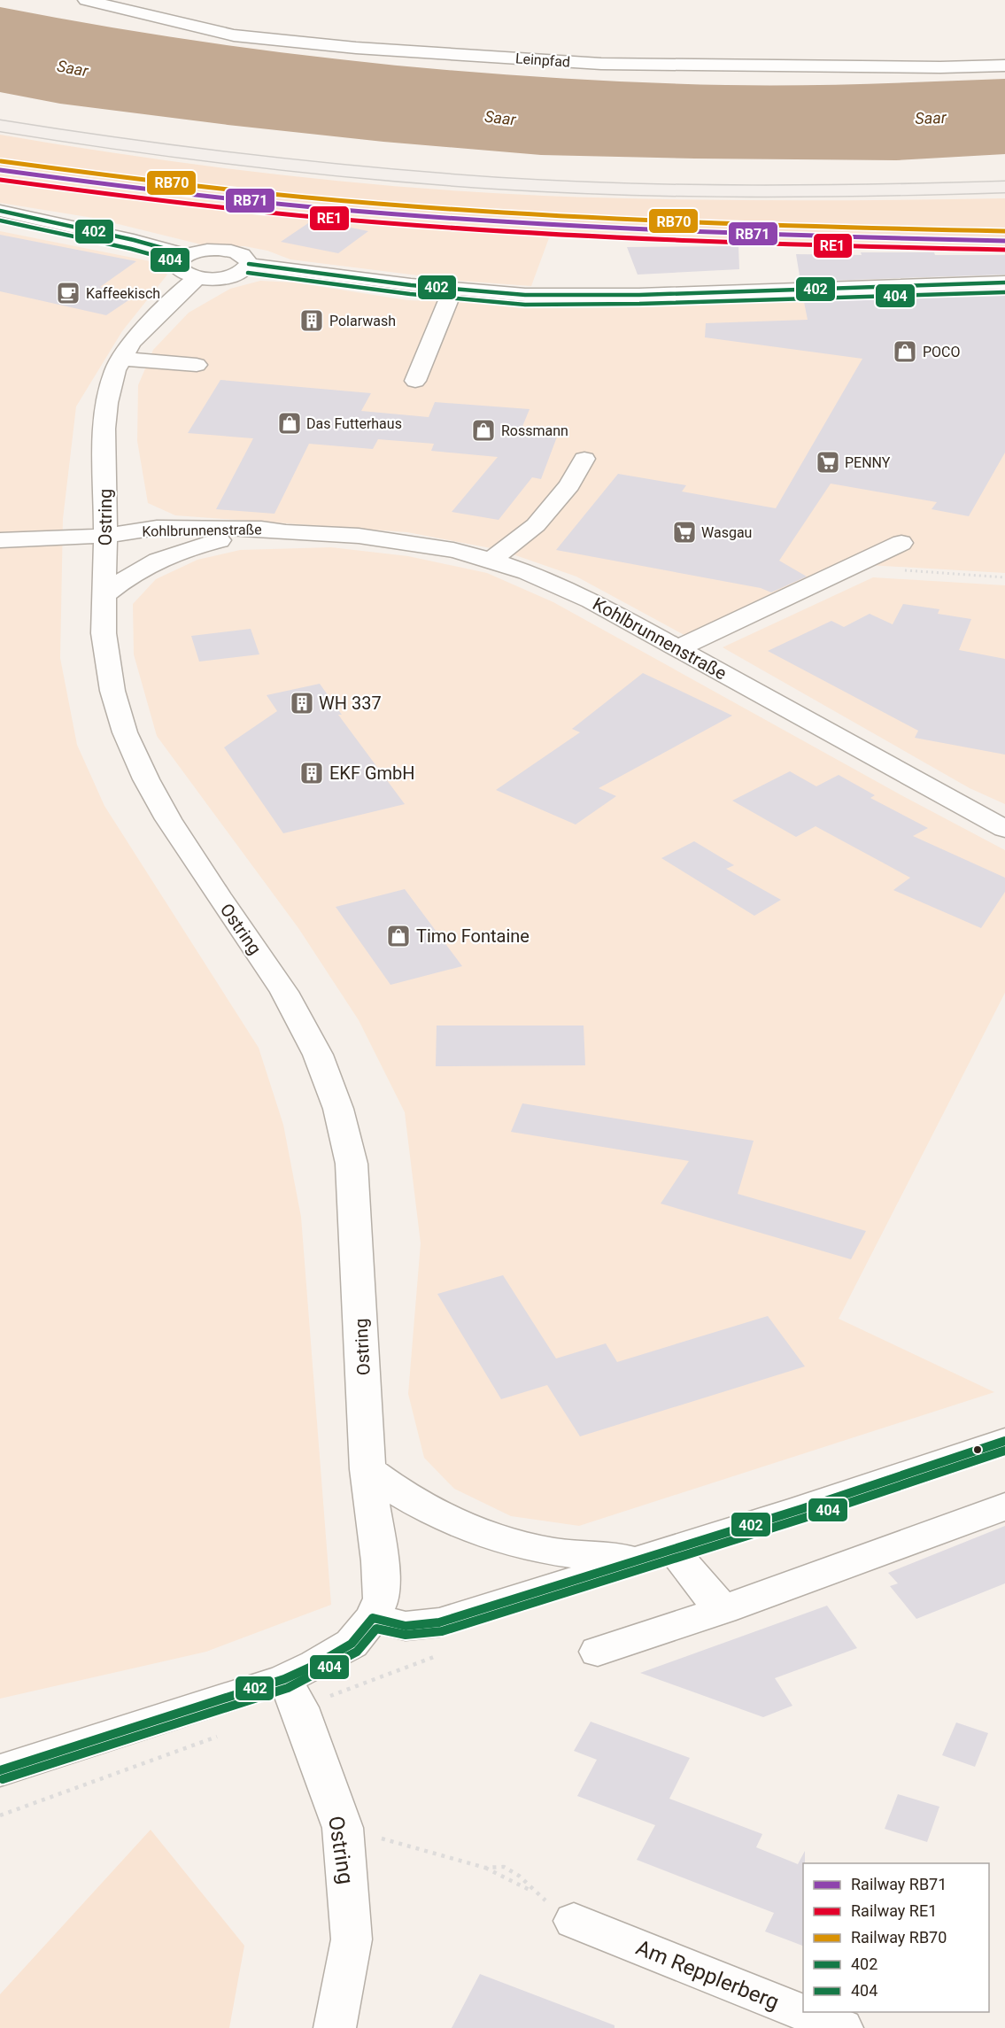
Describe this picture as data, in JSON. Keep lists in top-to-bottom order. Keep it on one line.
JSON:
{"streets":{"street":["Leinpfad","Ostring","Kohlbrunnenstraße","Am Repplerberg"]},"crossings":[["Ostring","Kohlbrunnenstraße"]],"water":["Saar"],"places":{"cafe":["Kaffeekisch"],"building":["Polarwash","WH 337","EKF GmbH"],"shop":["POCO","Das Futterhaus","Rossmann","Timo Fontaine"],"supermarket":["PENNY","Wasgau"]},"lines":["rail line RB70","rail line RB71","rail line RE1","transit line 402","transit line 404"],"legend":["Railway RB71","Railway RE1","Railway RB70","402","404"]}
